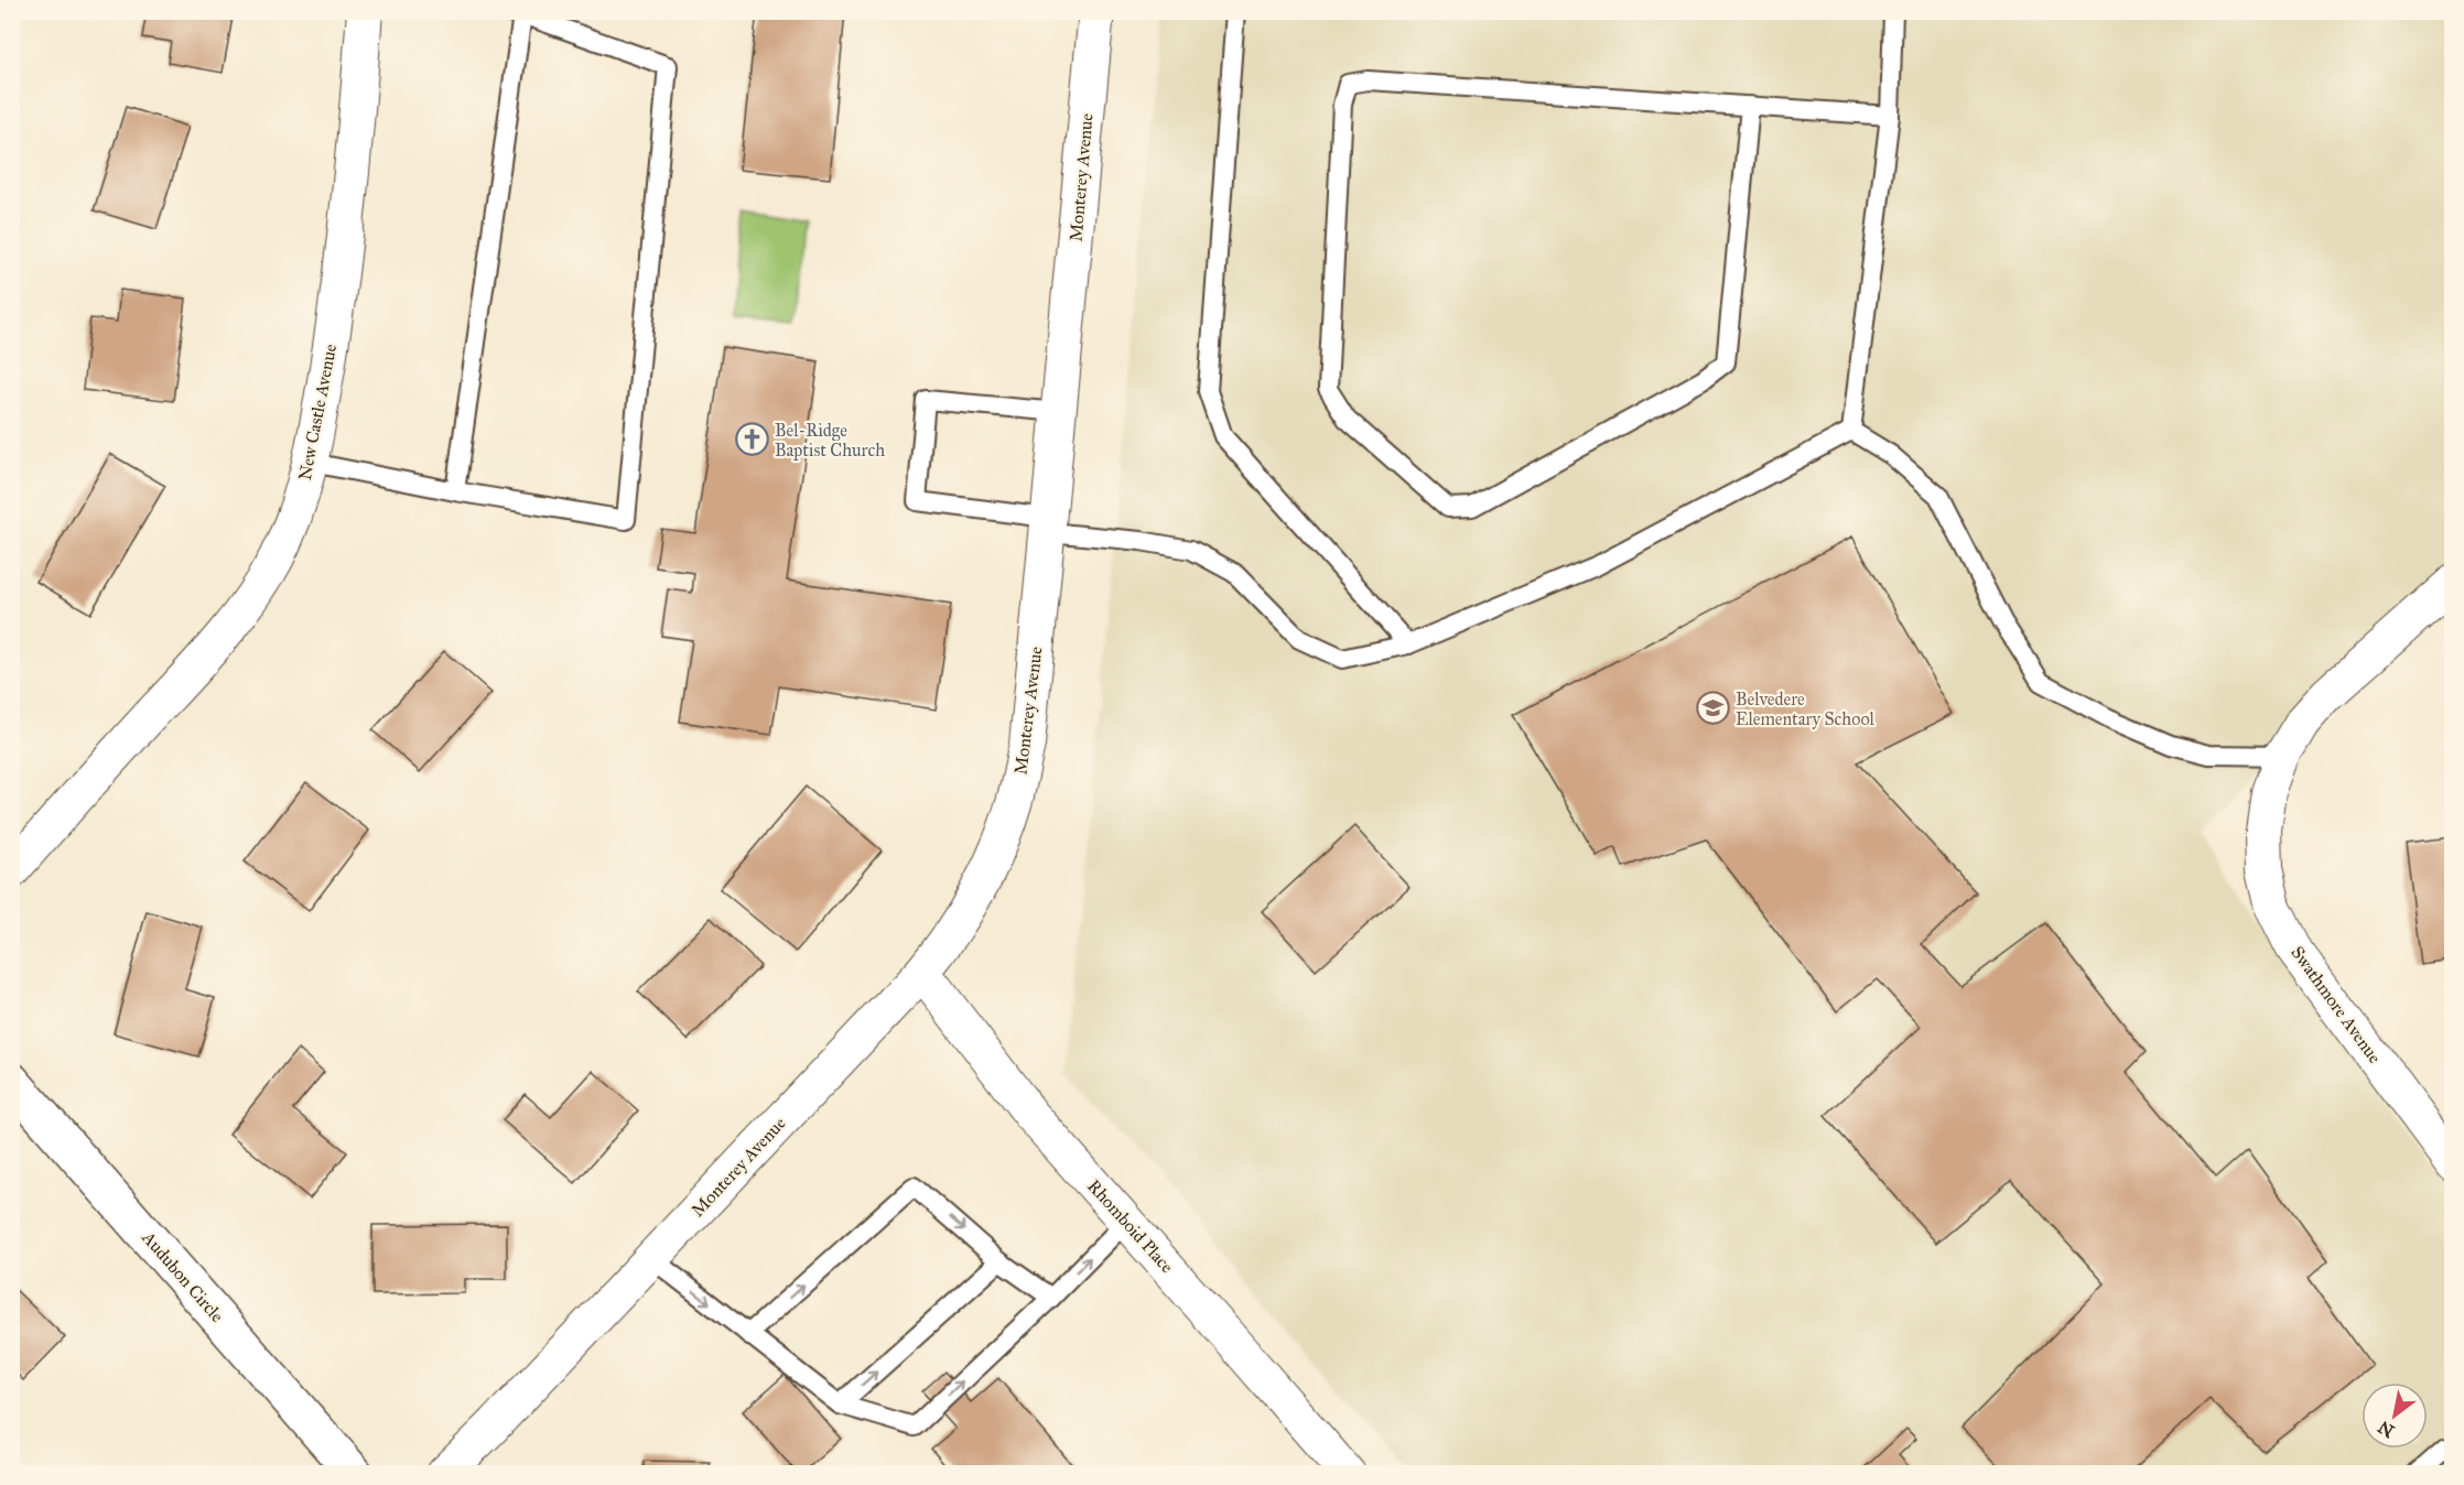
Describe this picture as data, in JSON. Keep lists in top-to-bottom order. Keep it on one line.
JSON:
{"streets":{"street":["Monterey Avenue","New Castle Avenue","Swathmore Avenue","Rhomboid Place","Audubon Circle"]},"crossings":[["Monterey Avenue","Rhomboid Place"]],"places":{"church":["Bel-Ridge Baptist Church"],"school or university":["Belvedere Elementary School"]},"north":"bottom left"}
